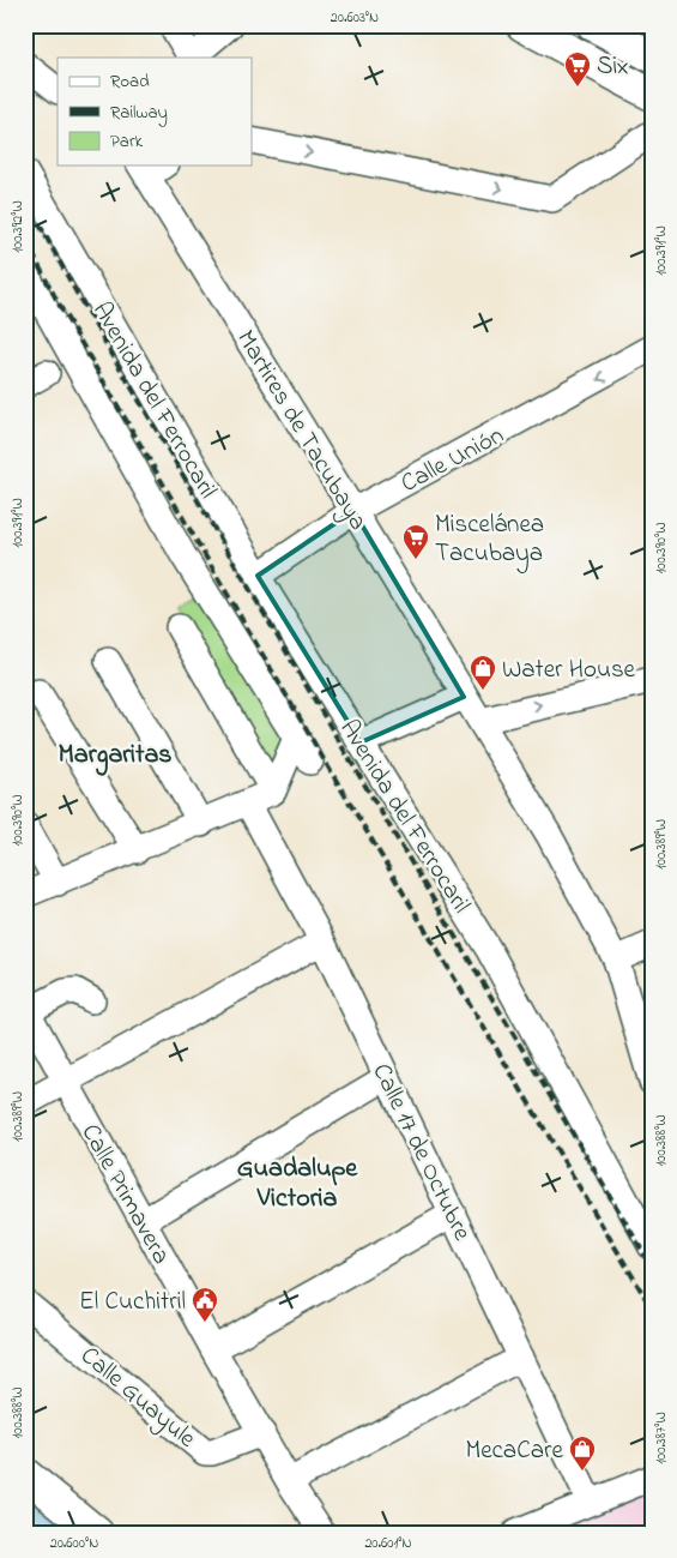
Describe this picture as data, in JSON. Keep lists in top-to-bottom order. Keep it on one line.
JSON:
{"streets":{"street":["Avenida del Ferrocaril","Martires de Tacubaya","Calle Unión","Calle 17 de Octubre","Calle Primavera","Calle Guayule"]},"crossings":[["Avenida del Ferrocaril","Calle Unión"],["Martires de Tacubaya","Calle Unión"],["Calle Primavera","Calle Guayule"]],"one_way":["Calle Unión"],"districts":["Margaritas","Guadalupe Victoria"],"places":{"supermarket":["Six","Miscelánea Tacubaya"],"shop":["Water House","MecaCare"],"public building":["El Cuchitril"]},"legend":["Road","Railway","Park"],"coordinates":["20.603°N","100.392°W","100.391°W","100.390°W","100.389°W","100.388°W","100.387°W","20.600°N","20.601°N"]}
